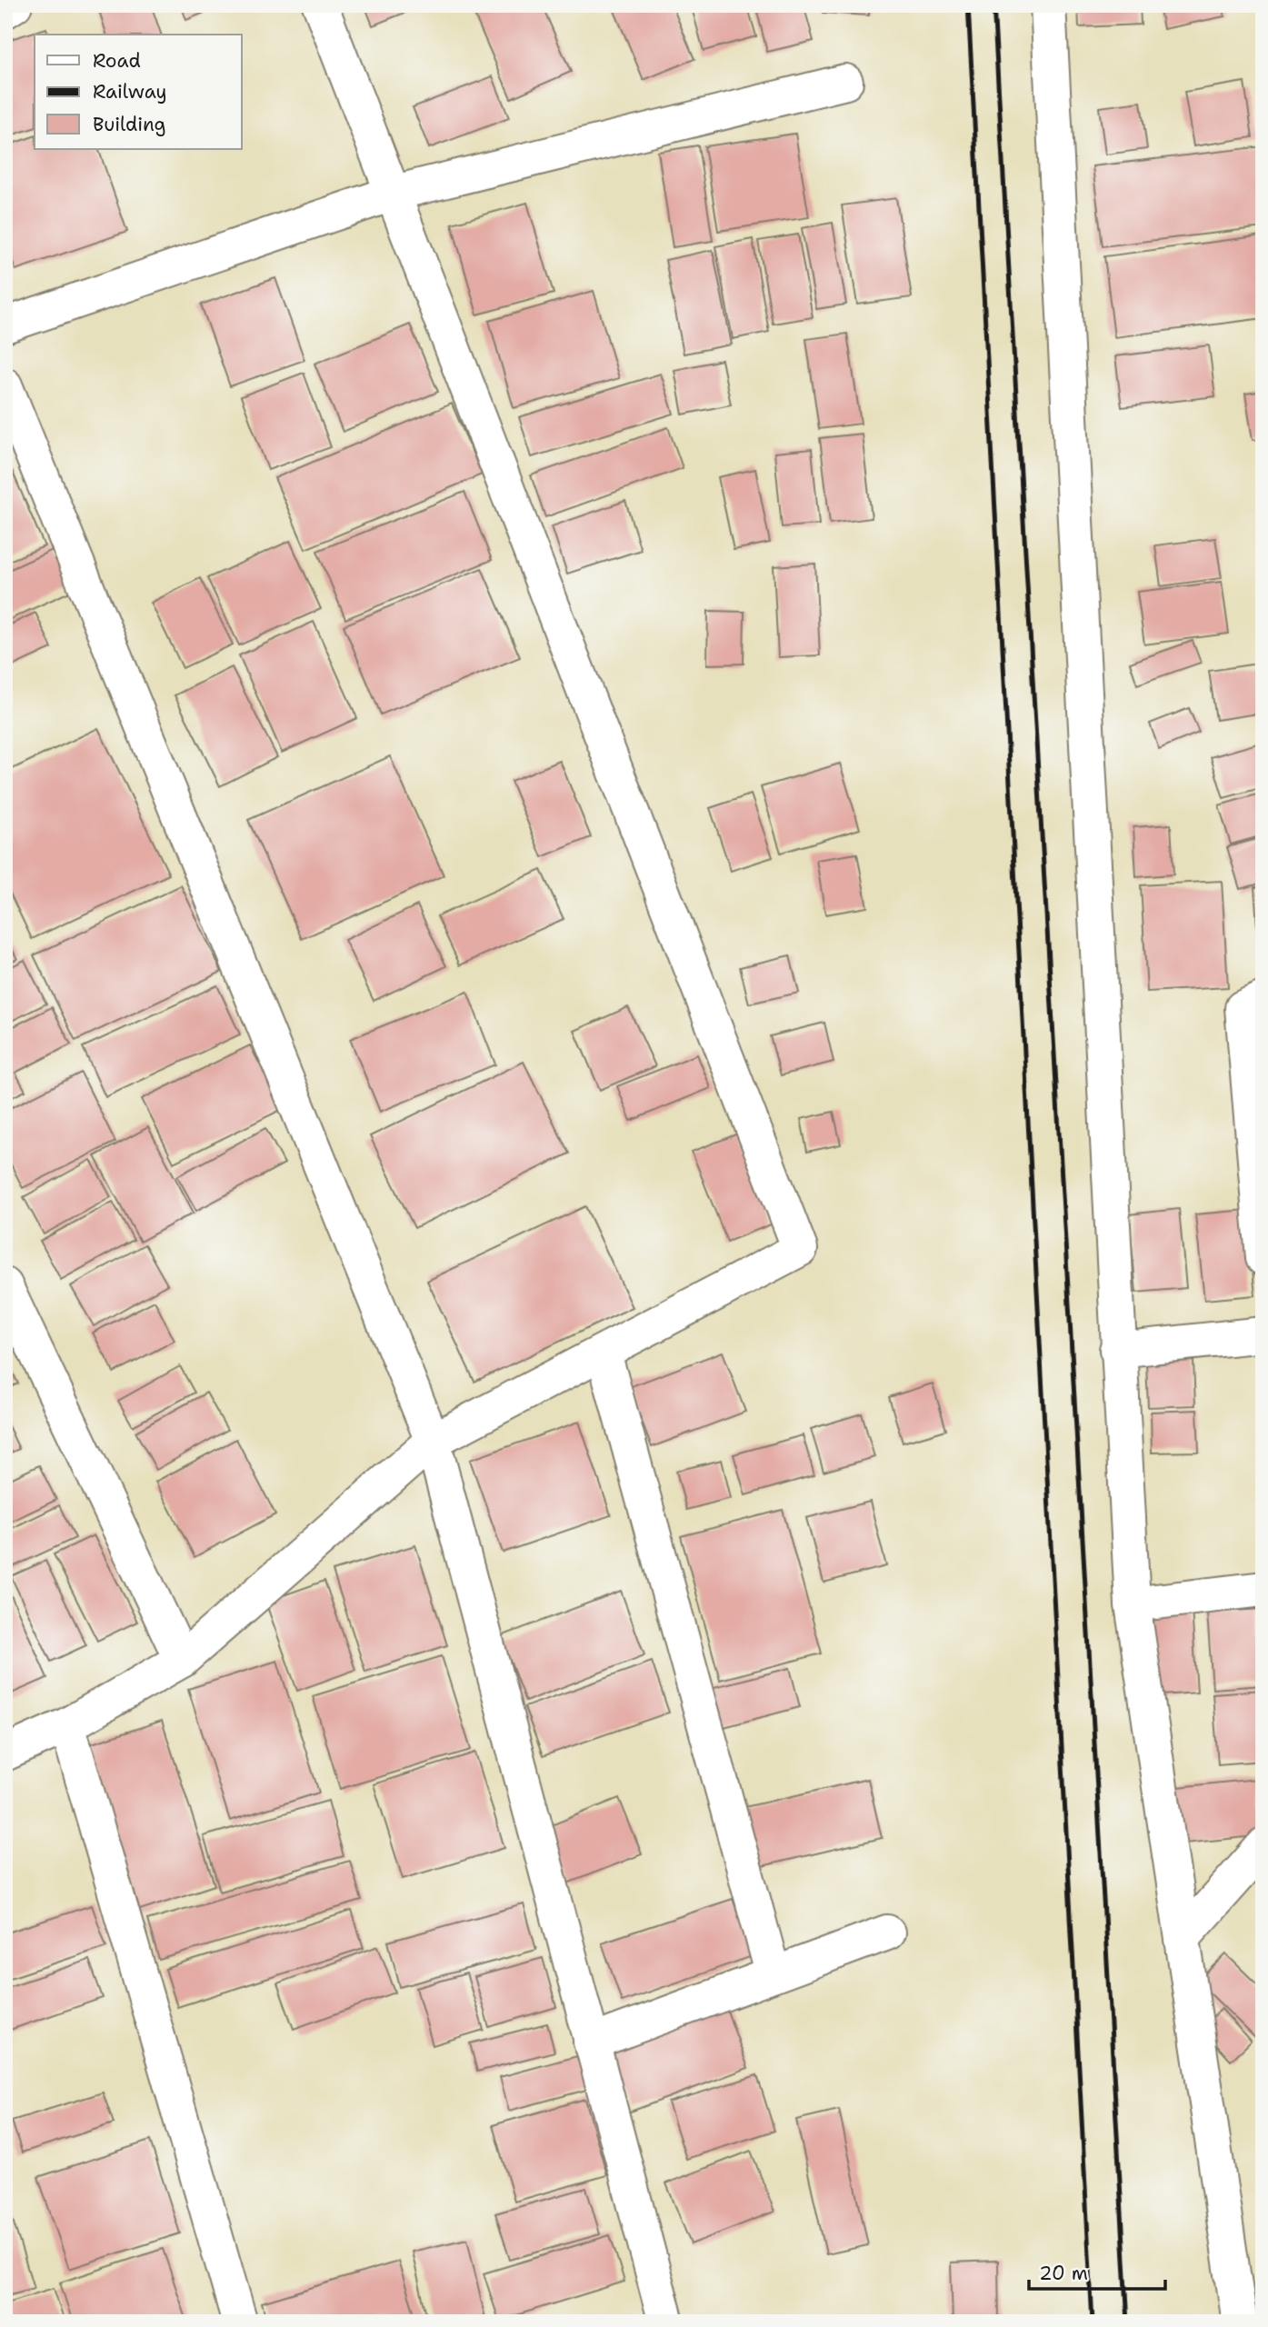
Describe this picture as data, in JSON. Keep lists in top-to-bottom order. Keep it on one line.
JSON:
{"legend":["Road","Railway","Building"],"scale_bar":"20 m"}
